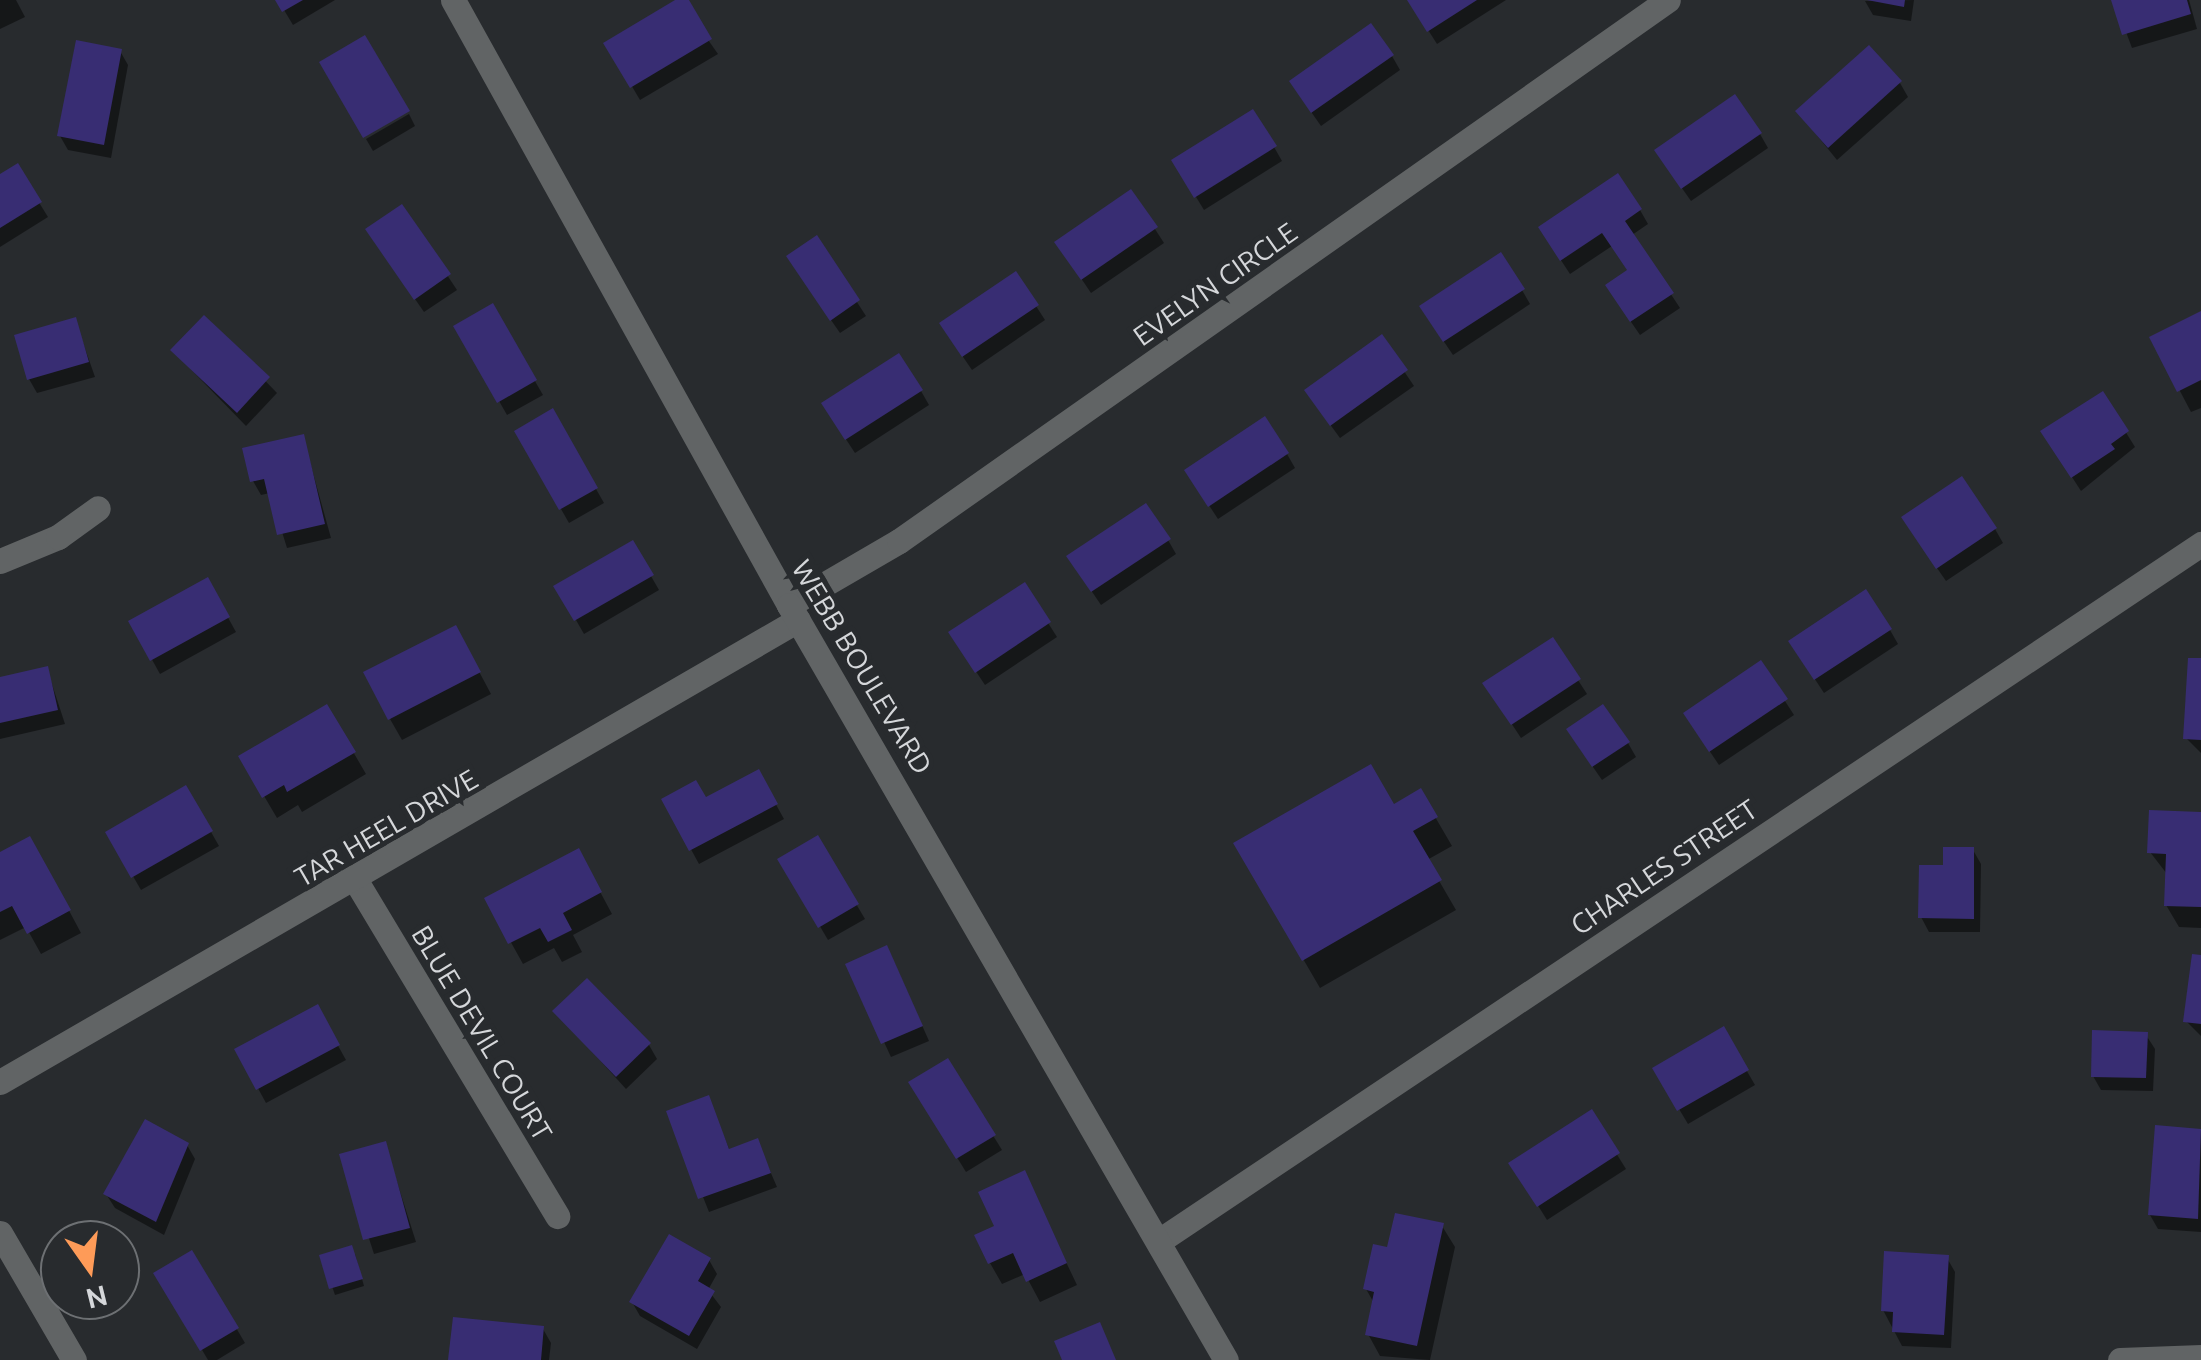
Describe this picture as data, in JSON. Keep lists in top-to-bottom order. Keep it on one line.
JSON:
{"streets":{"street":["EVELYN CIRCLE","WEBB BOULEVARD","TAR HEEL DRIVE","CHARLES STREET","BLUE DEVIL COURT"]},"crossings":[["EVELYN CIRCLE","WEBB BOULEVARD"],["EVELYN CIRCLE","TAR HEEL DRIVE"],["WEBB BOULEVARD","TAR HEEL DRIVE"],["WEBB BOULEVARD","CHARLES STREET"],["TAR HEEL DRIVE","BLUE DEVIL COURT"]],"north":"bottom"}
